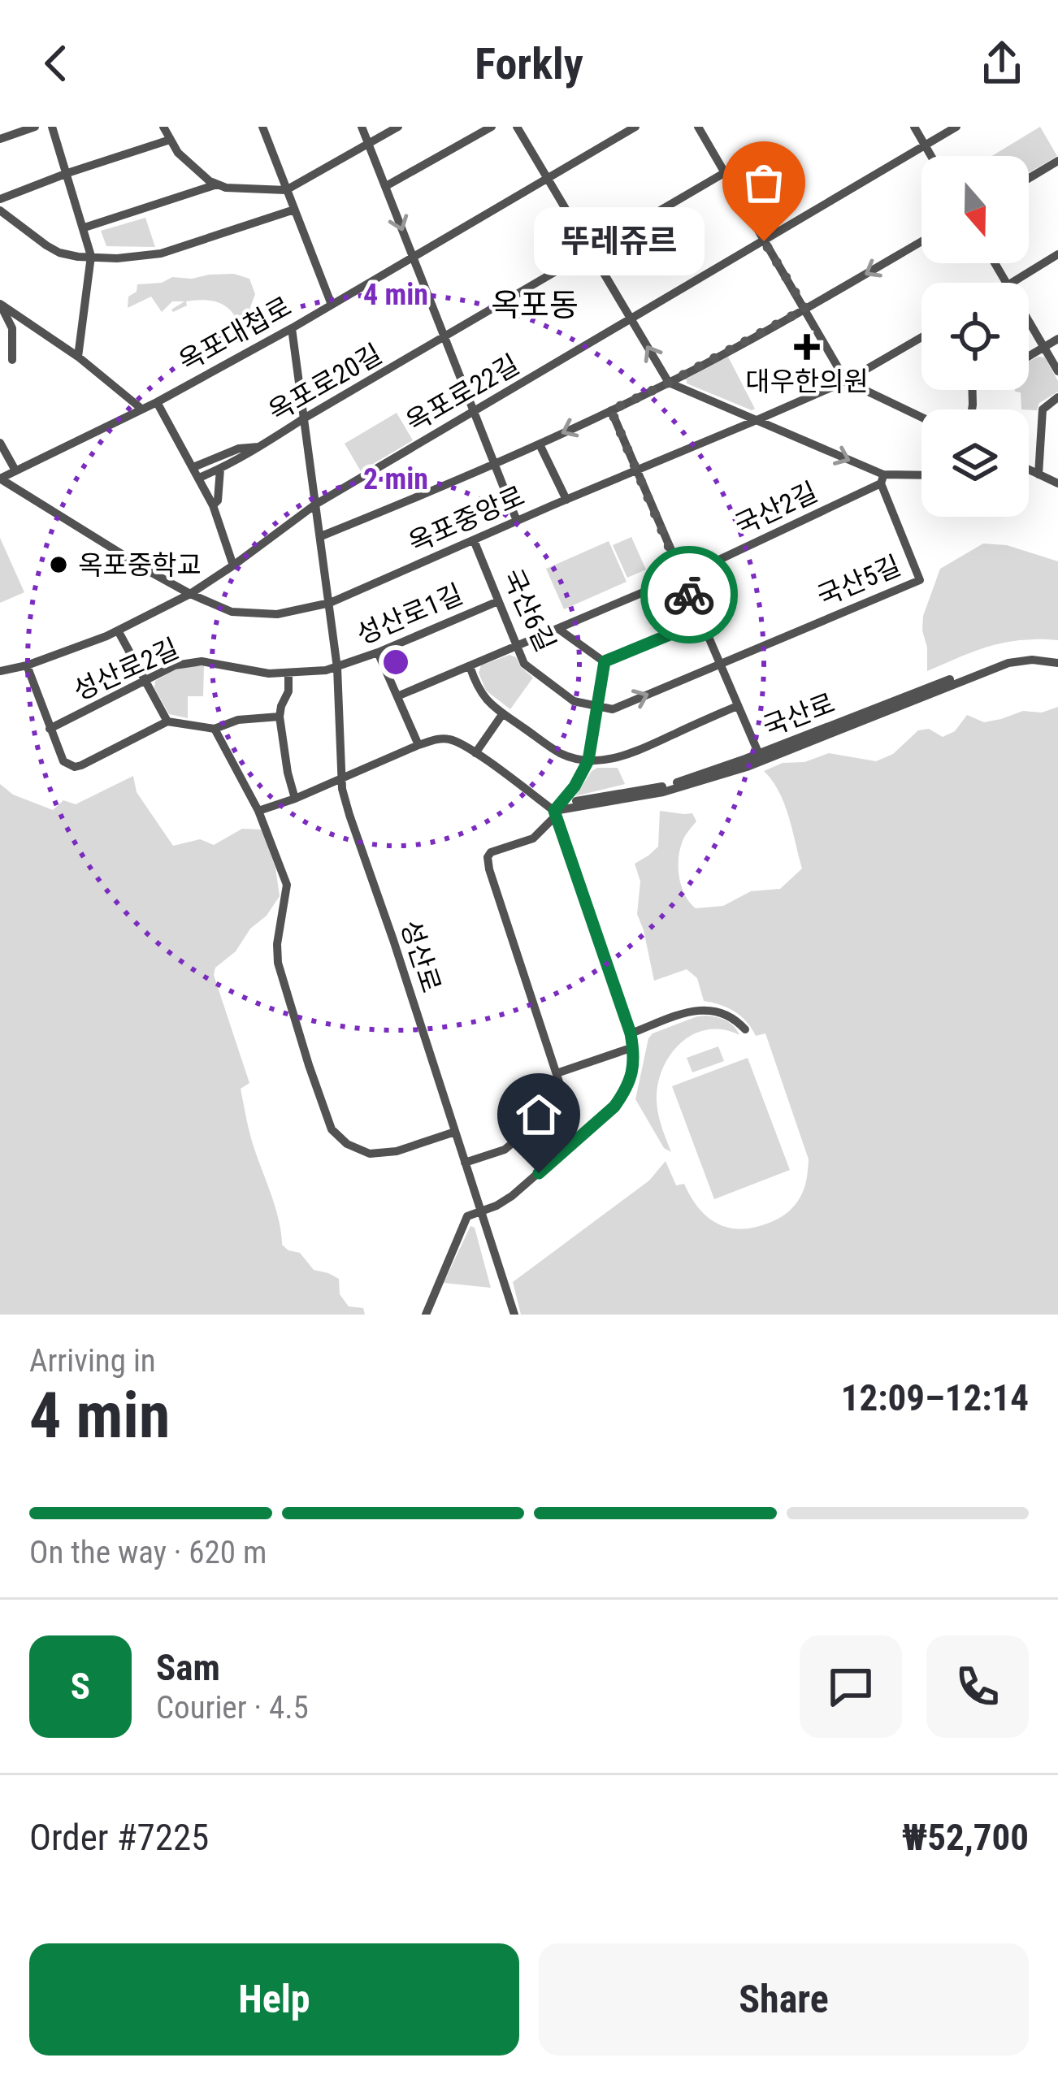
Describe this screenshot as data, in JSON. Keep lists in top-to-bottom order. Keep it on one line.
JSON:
{"streets":{"street":["옥포대첩로","옥포로20길","옥포로22길","국산2길","옥포중앙로","국산5길","국산6길","성산로1길","성산로2길","국산로","성산로"]},"crossings":[["옥포대첩로","옥포중앙로"],["옥포대첩로","성산로"],["옥포로20길","성산로"],["옥포로22길","옥포중앙로"],["옥포로22길","성산로"],["국산2길","국산5길"],["국산2길","국산6길"],["옥포중앙로","국산6길"],["옥포중앙로","성산로"],["국산6길","성산로1길"],["성산로1길","성산로2길"],["성산로1길","성산로"],["성산로2길","성산로"]],"districts":["옥포동"],"places":{"other":["뚜레쥬르","옥포중학교"],"health":["대우한의원"]},"north":"bottom","page":{"header":"Forkly","bubble":"뚜레쥬르","heading":["4 min","Arriving in","12:09–12:14"],"panel":["Sam","Courier · 4.5","Order #7225","₩52,700"],"bar":"On the way · 620 m","round":"S","buttons":["Help","Share"]},"rings":["4 min","2 min"]}
